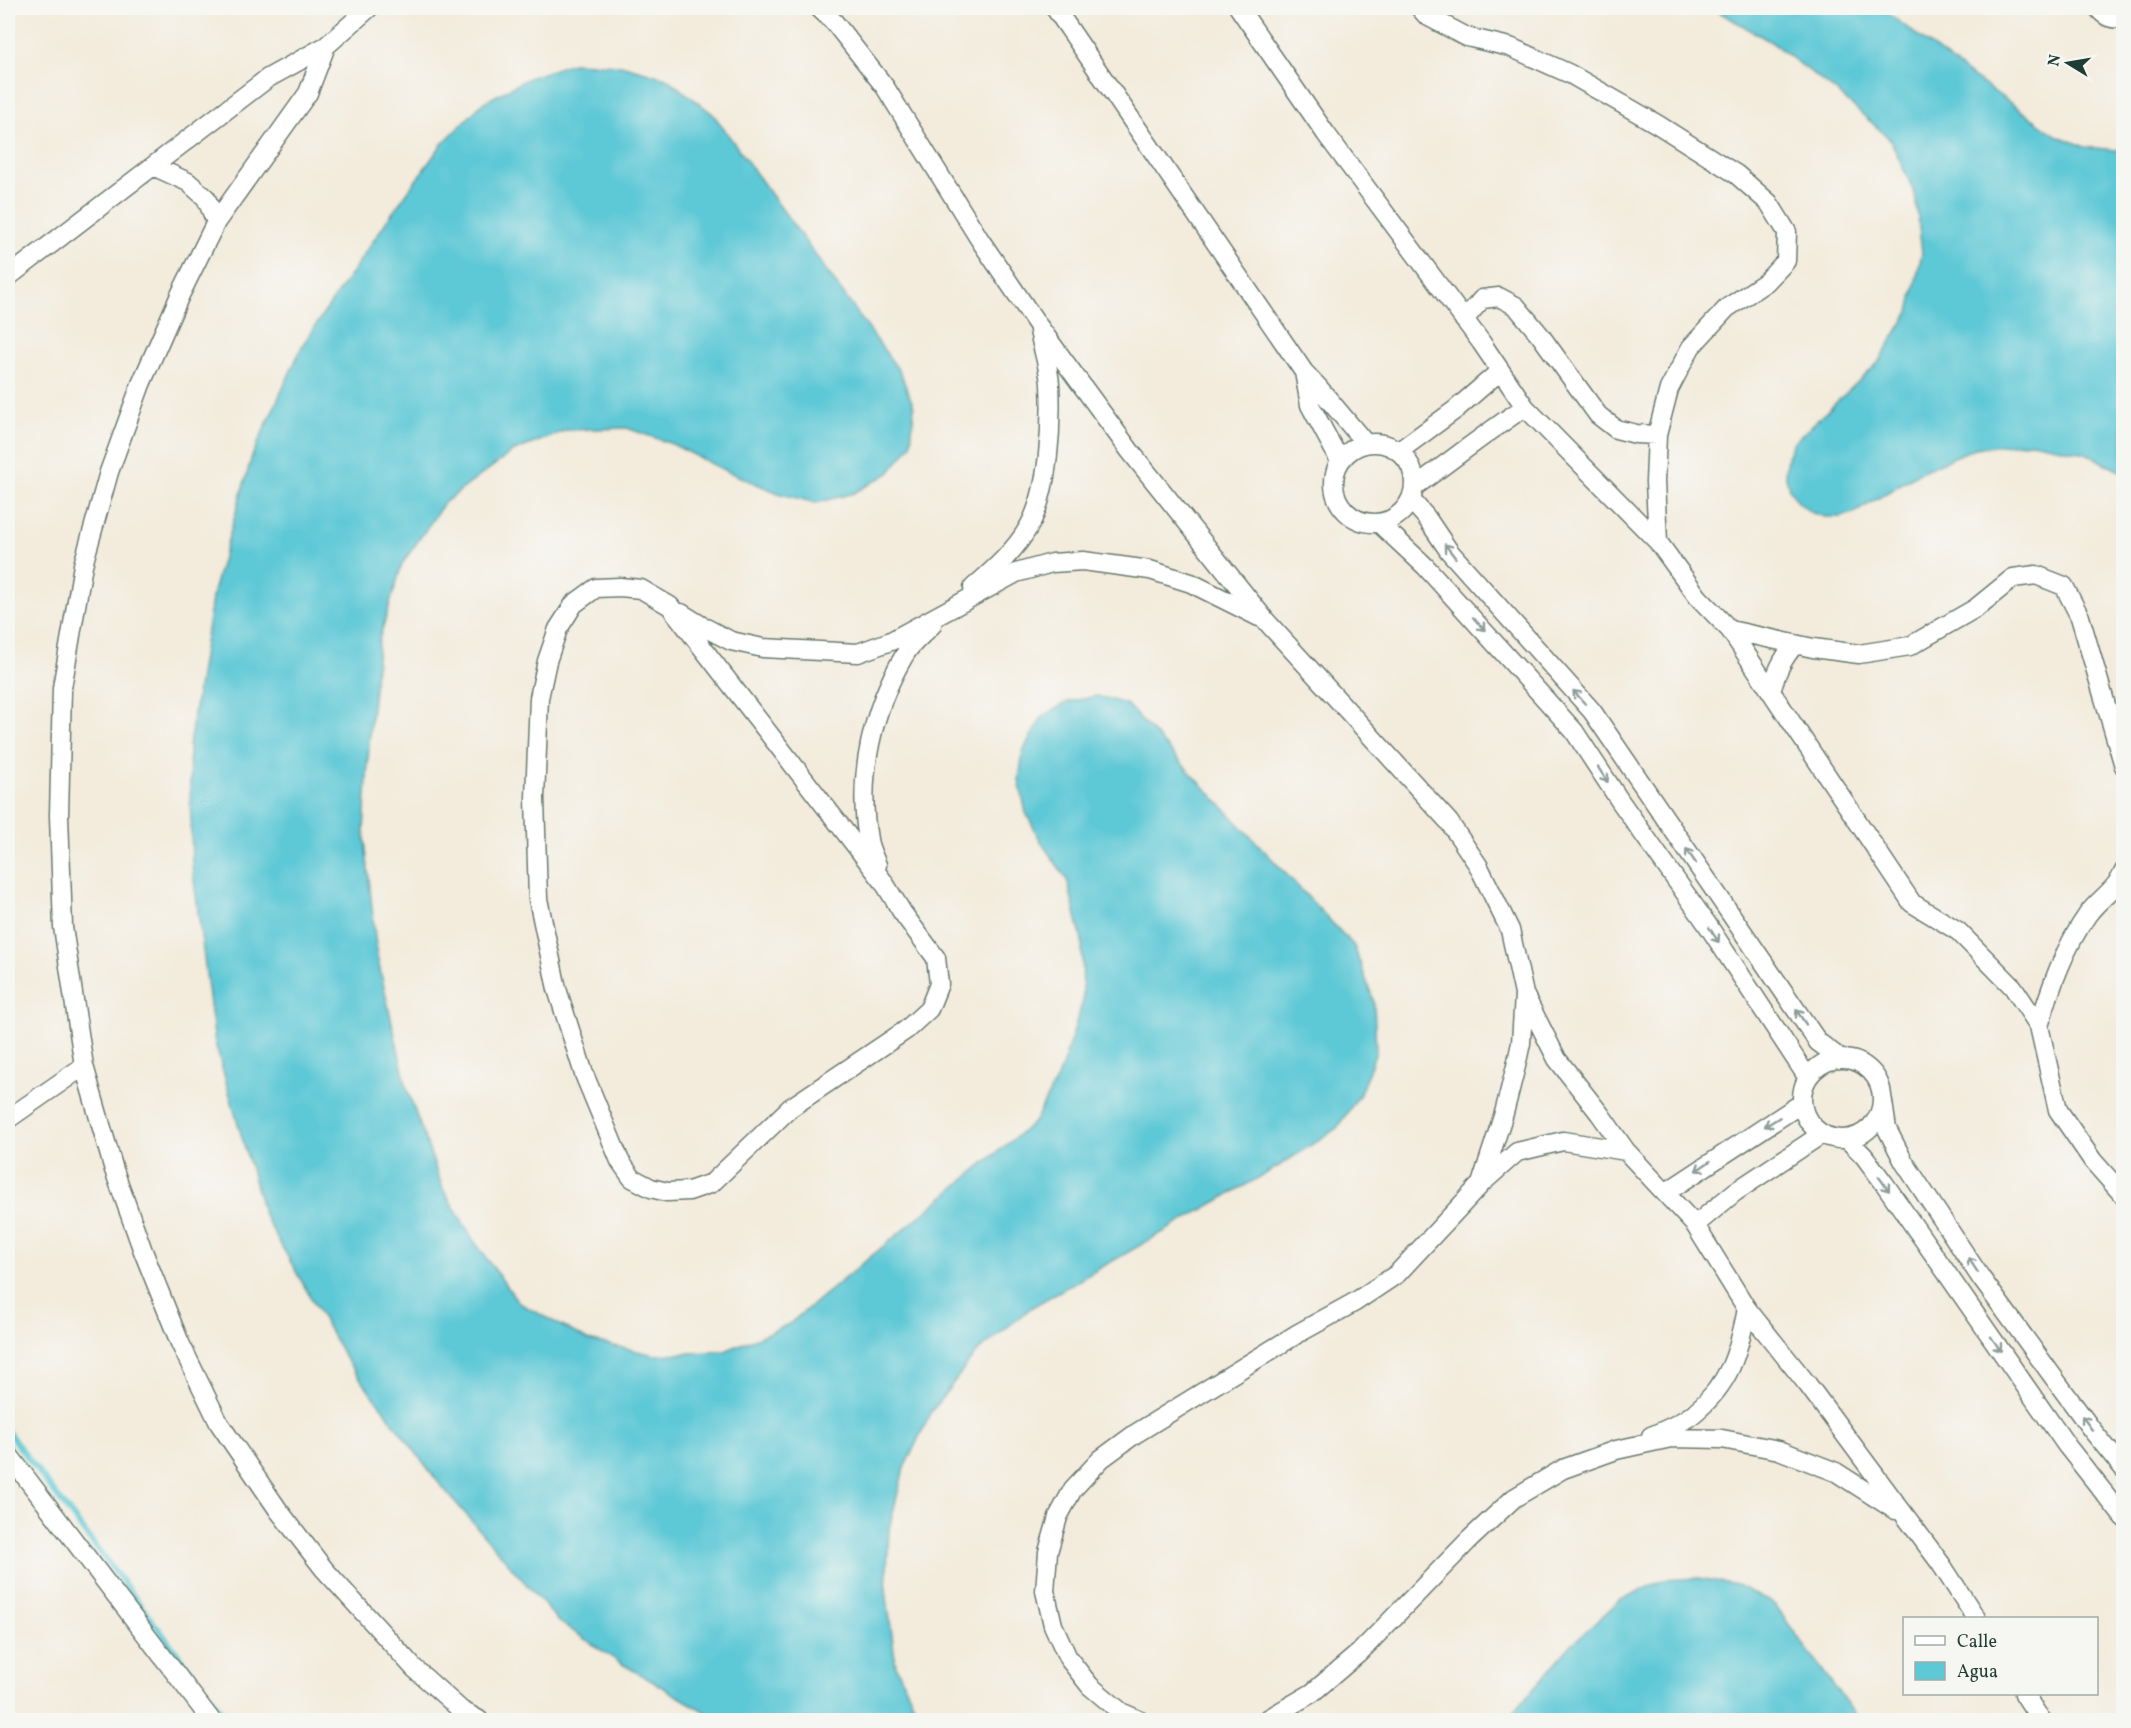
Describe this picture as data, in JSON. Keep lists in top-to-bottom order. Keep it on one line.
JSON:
{"legend":["Calle","Agua"],"north":"left"}
